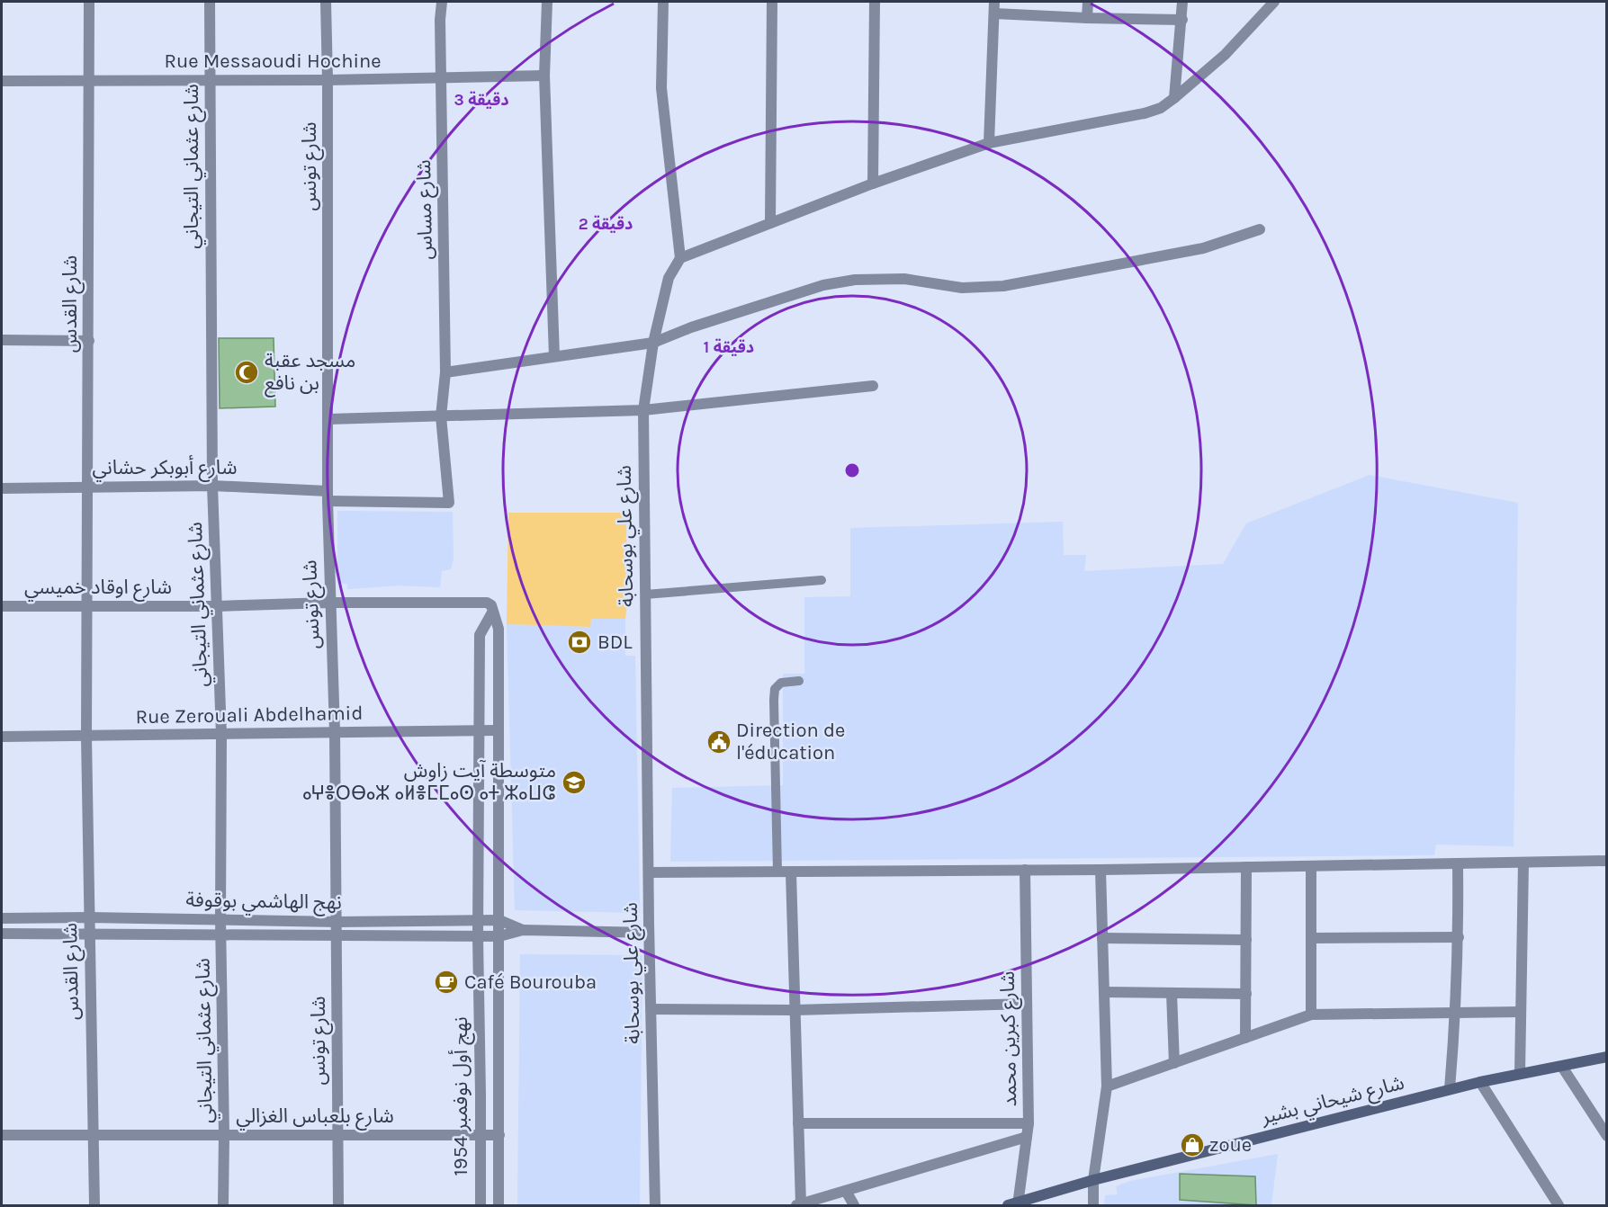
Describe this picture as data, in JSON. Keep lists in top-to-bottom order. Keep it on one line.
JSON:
{"streets":{"main road":["شارع شيحاني بشير"],"street":["Rue Messaoudi Hochine","شارع عثماني التيجاني","شارع تونس","شارع مساس","شارع القدس","شارع أبوبكر حشاني","شارع علي بوسحابة","شارع اوقاد خميسي","Rue Zerouali Abdelhamid","نهج الهاشمي بوقوفة","شارع كبرين محمد","نهج أول نوفمبر 1954","شارع بلعباس الغزالي"]},"crossings":[["Rue Messaoudi Hochine","شارع عثماني التيجاني"],["Rue Messaoudi Hochine","شارع تونس"],["Rue Messaoudi Hochine","شارع مساس"],["Rue Messaoudi Hochine","شارع القدس"],["شارع عثماني التيجاني","شارع أبوبكر حشاني"],["شارع عثماني التيجاني","شارع اوقاد خميسي"],["شارع عثماني التيجاني","Rue Zerouali Abdelhamid"],["شارع عثماني التيجاني","نهج الهاشمي بوقوفة"],["شارع عثماني التيجاني","شارع بلعباس الغزالي"],["شارع تونس","شارع أبوبكر حشاني"],["شارع تونس","شارع اوقاد خميسي"],["شارع تونس","Rue Zerouali Abdelhamid"],["شارع تونس","نهج الهاشمي بوقوفة"],["شارع تونس","شارع بلعباس الغزالي"],["شارع مساس","شارع أبوبكر حشاني"],["شارع القدس","شارع أبوبكر حشاني"],["شارع القدس","شارع اوقاد خميسي"],["شارع القدس","Rue Zerouali Abdelhamid"],["شارع القدس","نهج الهاشمي بوقوفة"],["شارع القدس","شارع بلعباس الغزالي"],["شارع علي بوسحابة","نهج الهاشمي بوقوفة"],["شارع اوقاد خميسي","نهج أول نوفمبر 1954"],["Rue Zerouali Abdelhamid","نهج أول نوفمبر 1954"],["نهج الهاشمي بوقوفة","نهج أول نوفمبر 1954"],["شارع كبرين محمد","شارع شيحاني بشير"],["نهج أول نوفمبر 1954","شارع بلعباس الغزالي"]],"places":{"mosque":["مسجد عقبة بن نافع"],"bank":["BDL"],"public building":["Direction de l'éducation"],"school or university":["متوسطة آيت زاوش ⴰⵖⴻⵔⴱⴰⵣ ⴰⵍⴻⵎⵎⴰⵙ ⴰⵜ ⵣⴰⵡⵛ"],"cafe":["Café Bourouba"],"shop":["zoue"]},"rings":["3 دقيقة","2 دقيقة","1 دقيقة"]}
